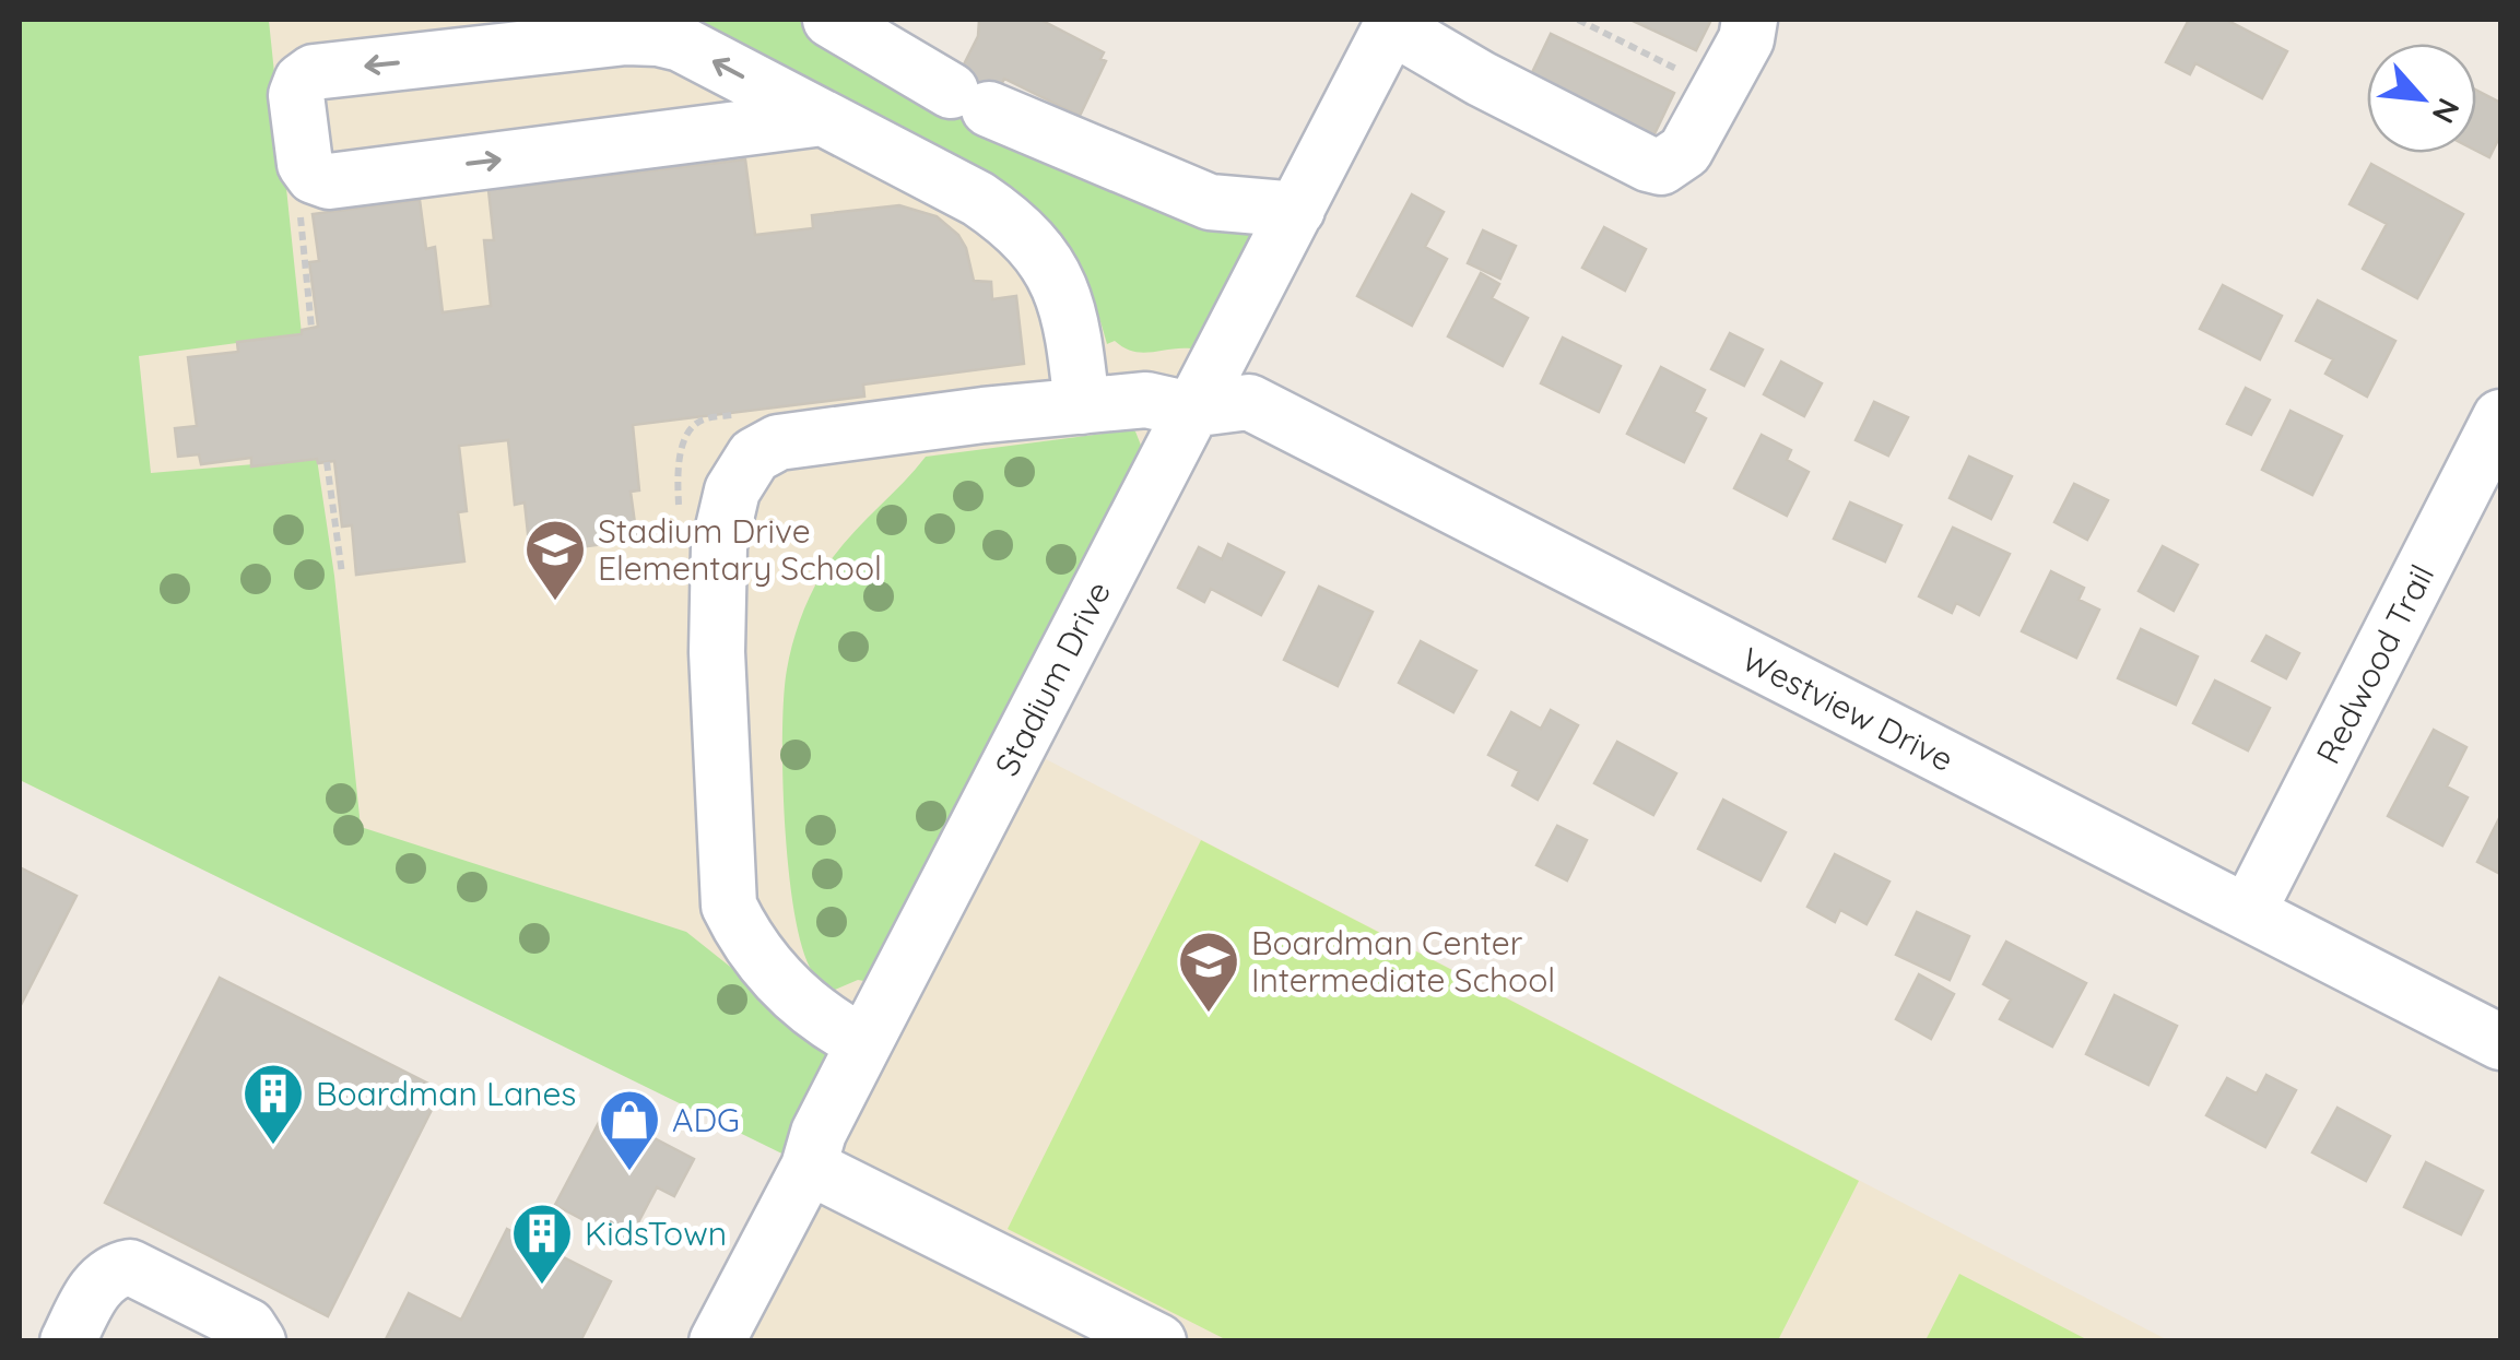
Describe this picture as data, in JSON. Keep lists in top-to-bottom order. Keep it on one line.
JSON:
{"streets":{"street":["Redwood Trail","Stadium Drive","Westview Drive"]},"crossings":[["Redwood Trail","Westview Drive"],["Stadium Drive","Westview Drive"]],"places":{"school or university":["Stadium Drive Elementary School","Boardman Center Intermediate School"],"building":["Boardman Lanes","KidsTown"],"shop":["ADG"]},"north":"bottom right"}
